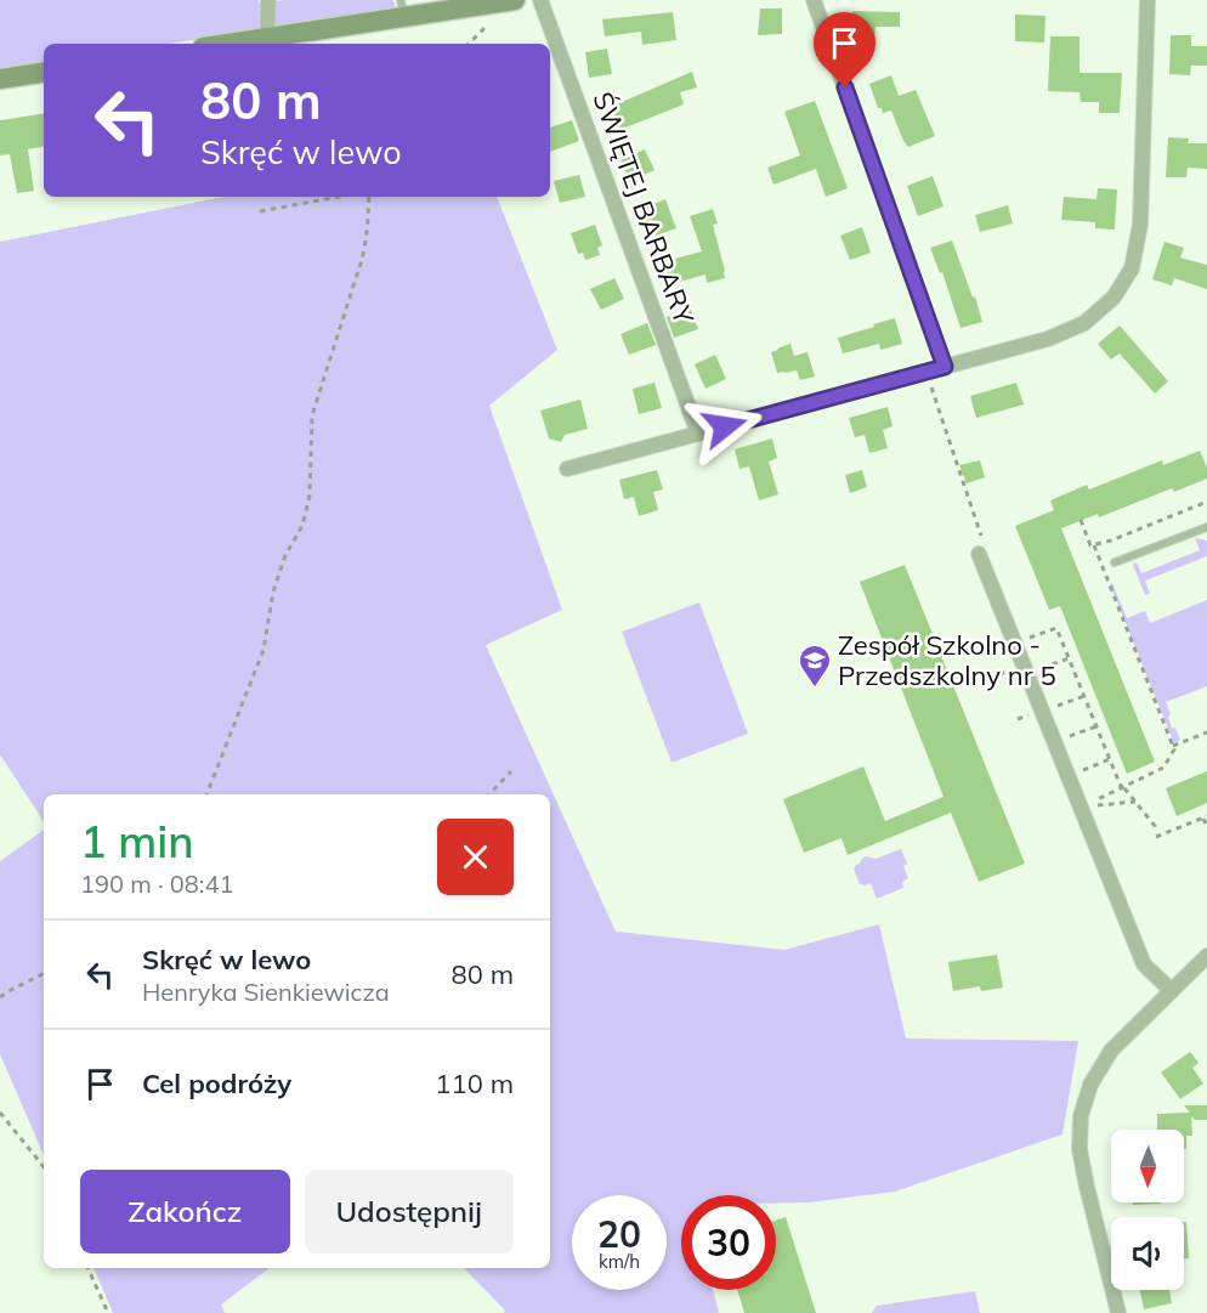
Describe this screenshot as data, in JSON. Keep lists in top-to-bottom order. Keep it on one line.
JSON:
{"streets":{"street":["ŚWIĘTEJ BARBARY"]},"places":{"school or university":["Zespół Szkolno - Przedszkolny nr 5"]},"north":"bottom","page":{"turn":["80 m","Skręć w lewo"],"heading":["1 min","190 m · 08:41"],"list":[{"name":"Skręć w lewo","note":"Henryka Sienkiewicza","value":"80 m"},{"name":"Cel podróży","value":"110 m"}],"buttons":["Zakończ","Udostępnij"],"speed":"20 km/h","limit":"30"}}
